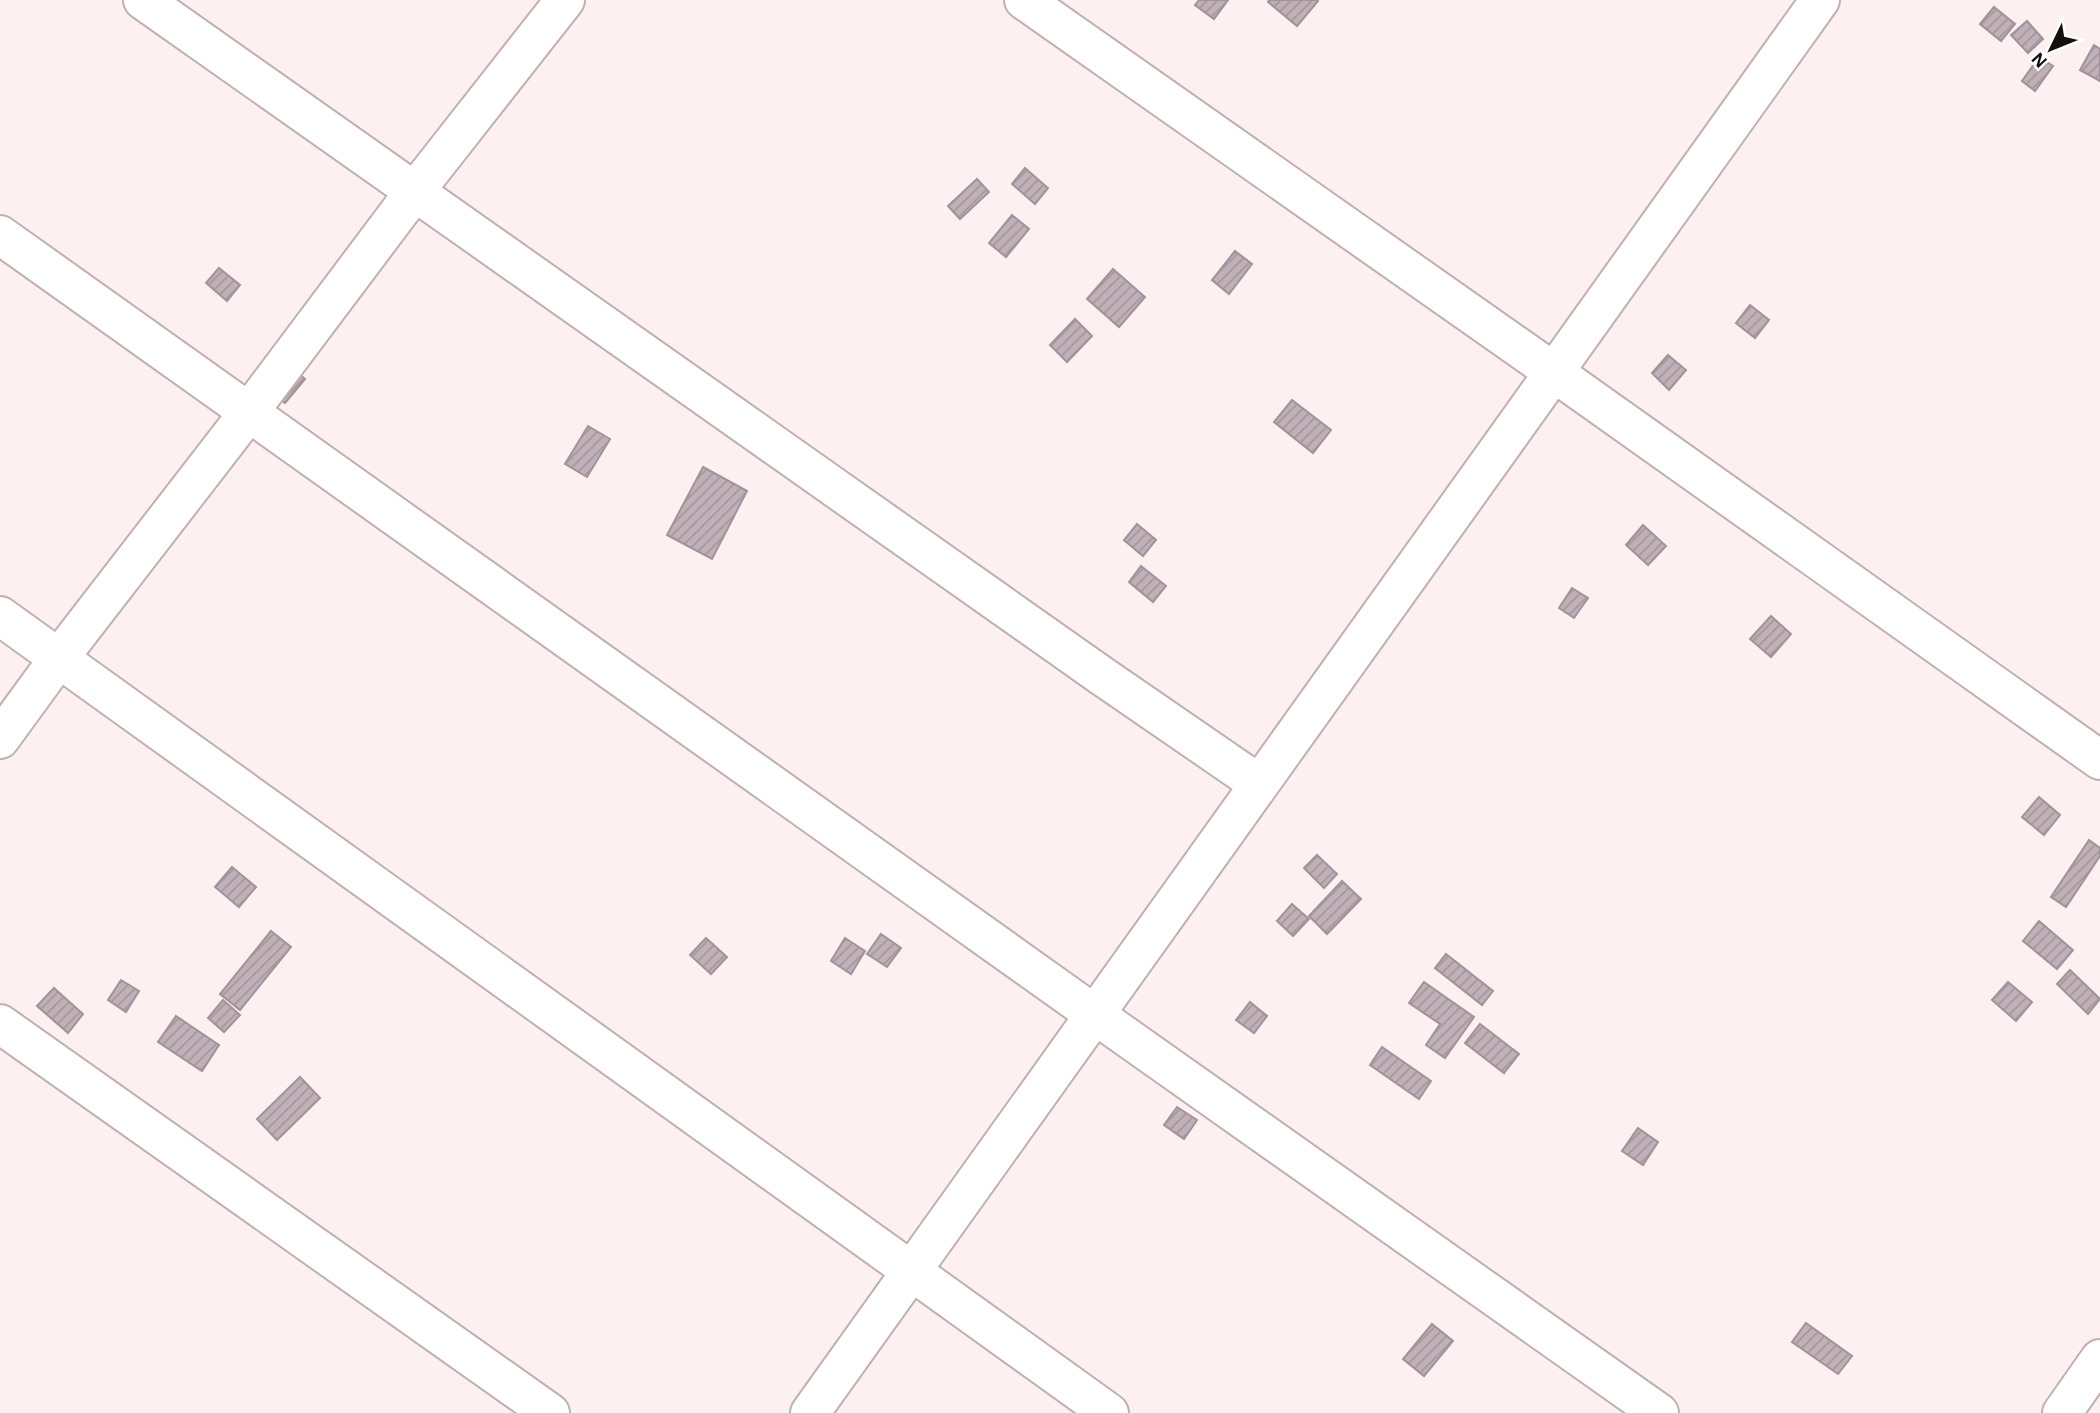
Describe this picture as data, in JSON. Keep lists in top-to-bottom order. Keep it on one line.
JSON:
{"north":"bottom left"}
